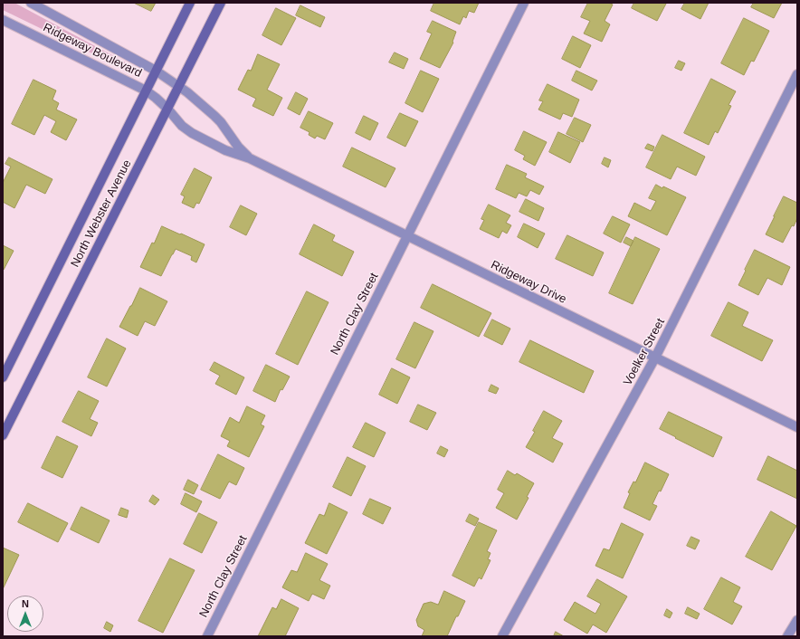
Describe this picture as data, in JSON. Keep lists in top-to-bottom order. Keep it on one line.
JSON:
{"streets":{"main road":["North Webster Avenue"],"street":["Ridgeway Boulevard","Ridgeway Drive","North Clay Street","Voelker Street"]},"crossings":[["Ridgeway Boulevard","North Webster Avenue"],["Ridgeway Boulevard","Ridgeway Drive"],["North Webster Avenue","Ridgeway Drive"],["Ridgeway Drive","North Clay Street"],["Ridgeway Drive","Voelker Street"]],"north":"top"}
